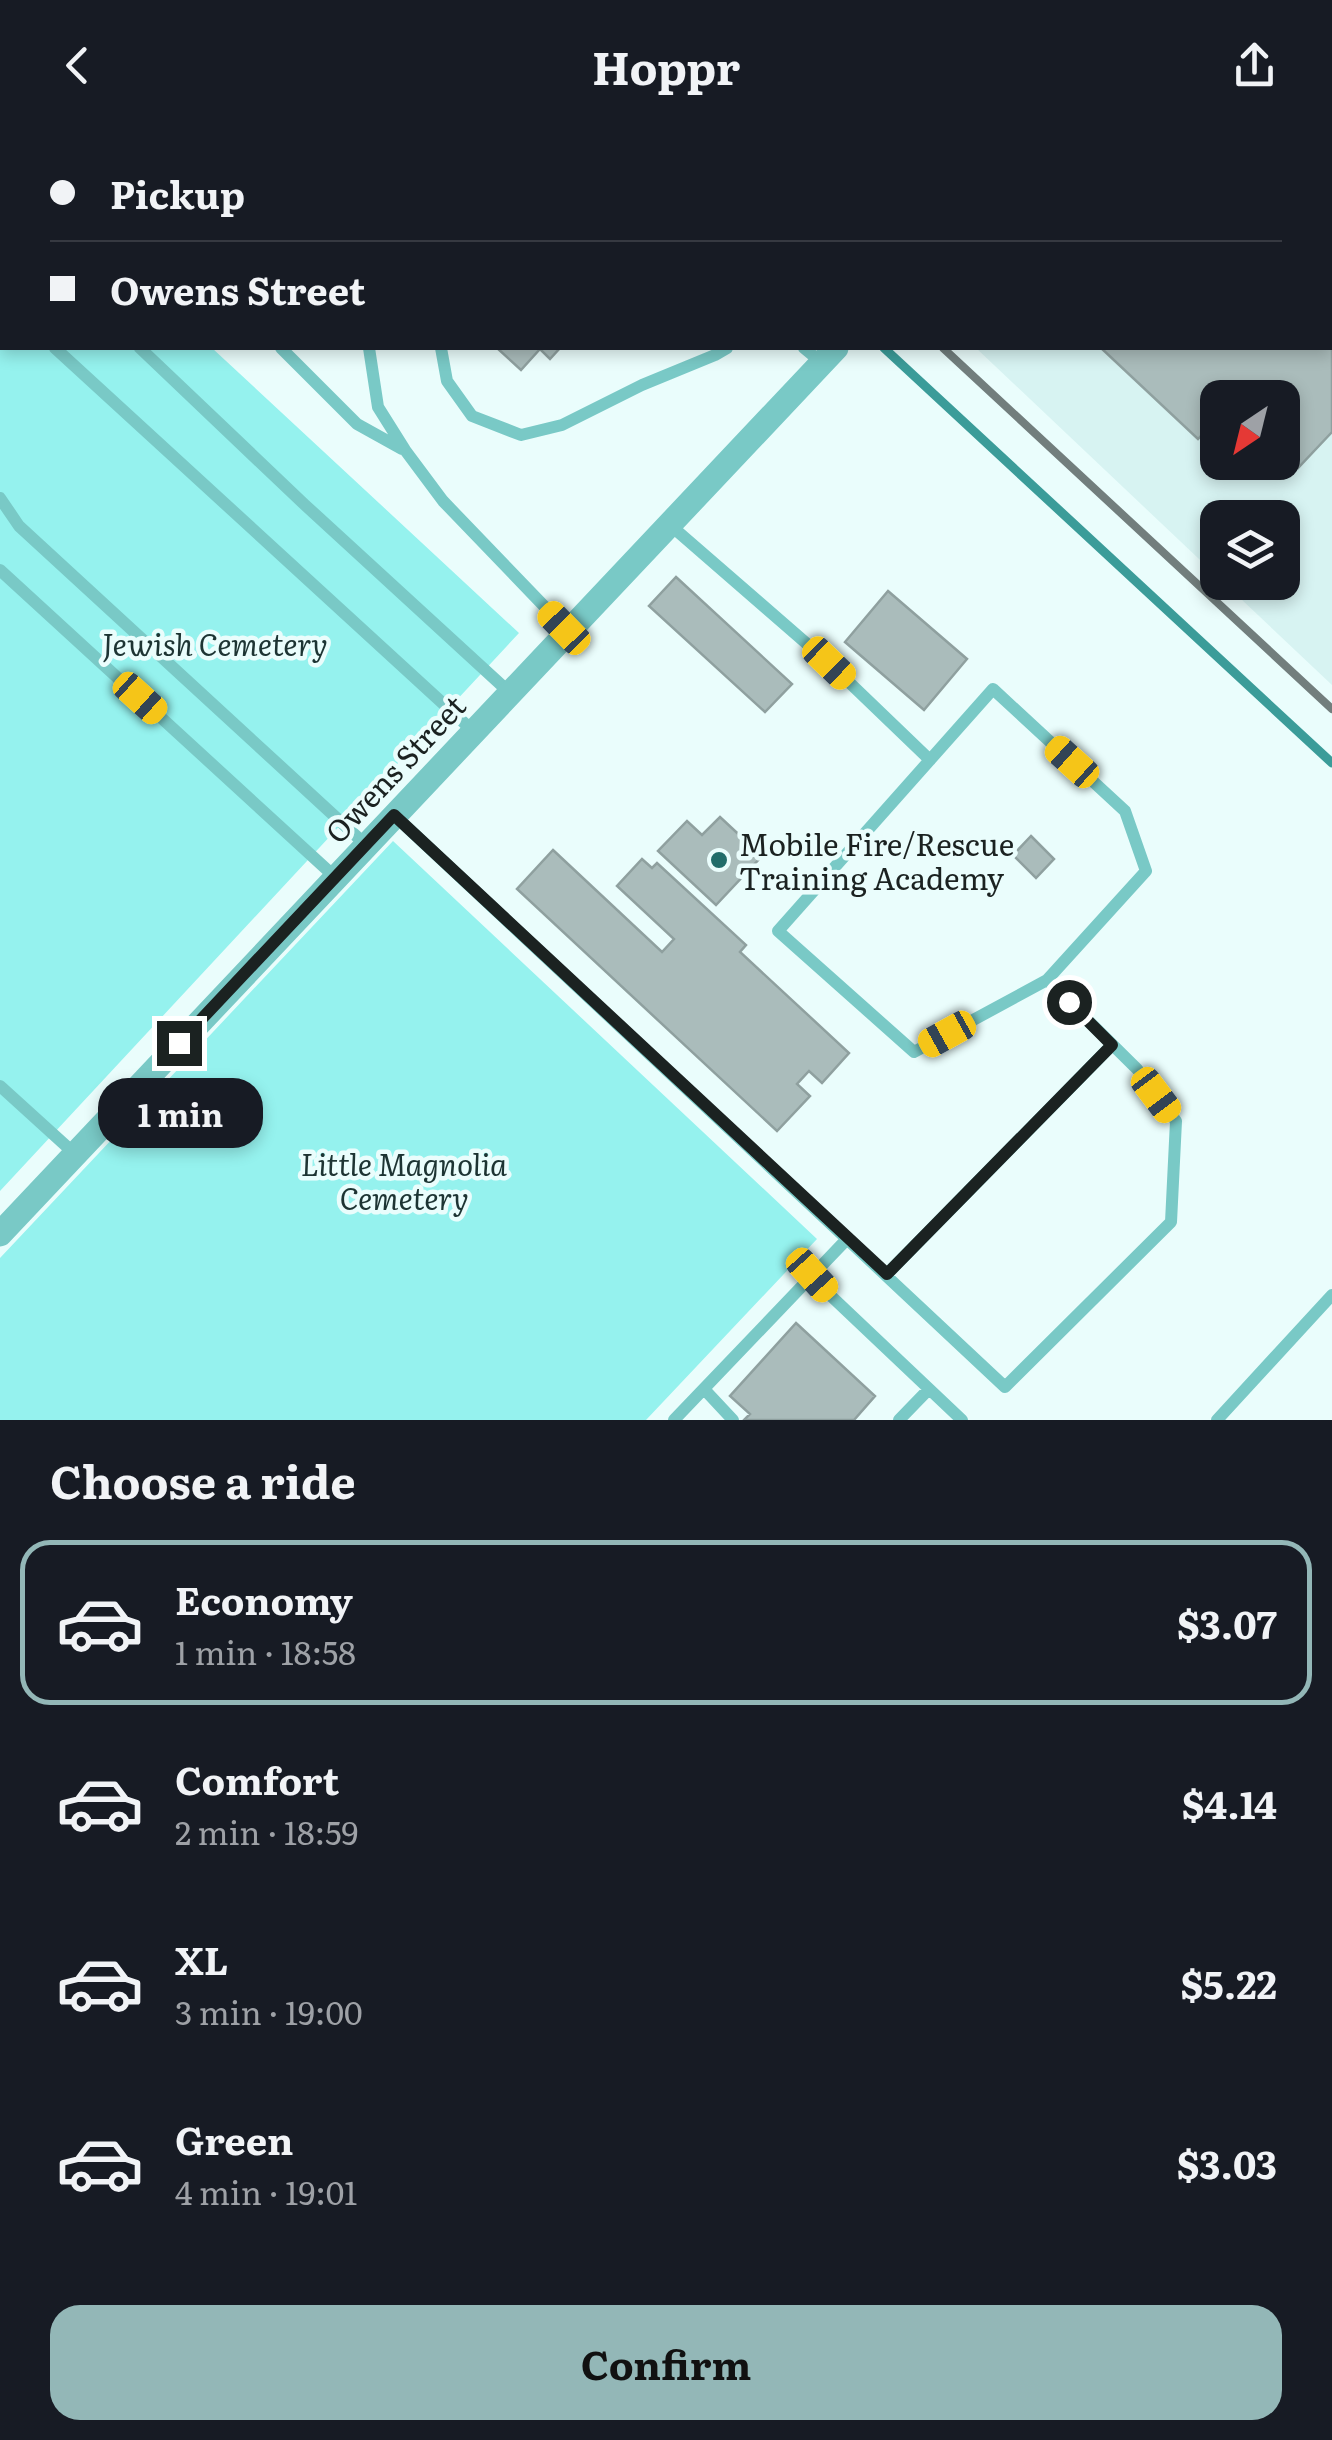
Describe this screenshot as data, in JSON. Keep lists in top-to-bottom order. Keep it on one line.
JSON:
{"streets":{"street":["Owens Street"]},"parks":["Jewish Cemetery","Little Magnolia Cemetery"],"places":["Mobile Fire/Rescue Training Academy"],"north":"bottom left","page":{"header":"Hoppr","banner":["Pickup","Owens Street"],"bubble":"1 min","heading":"Choose a ride","list":[{"name":"Economy","note":"1 min · 18:58","value":"$3.07"},{"name":"Comfort","note":"2 min · 18:59","value":"$4.14"},{"name":"XL","note":"3 min · 19:00","value":"$5.22"},{"name":"Green","note":"4 min · 19:01","value":"$3.03"}],"buttons":"Confirm"}}
